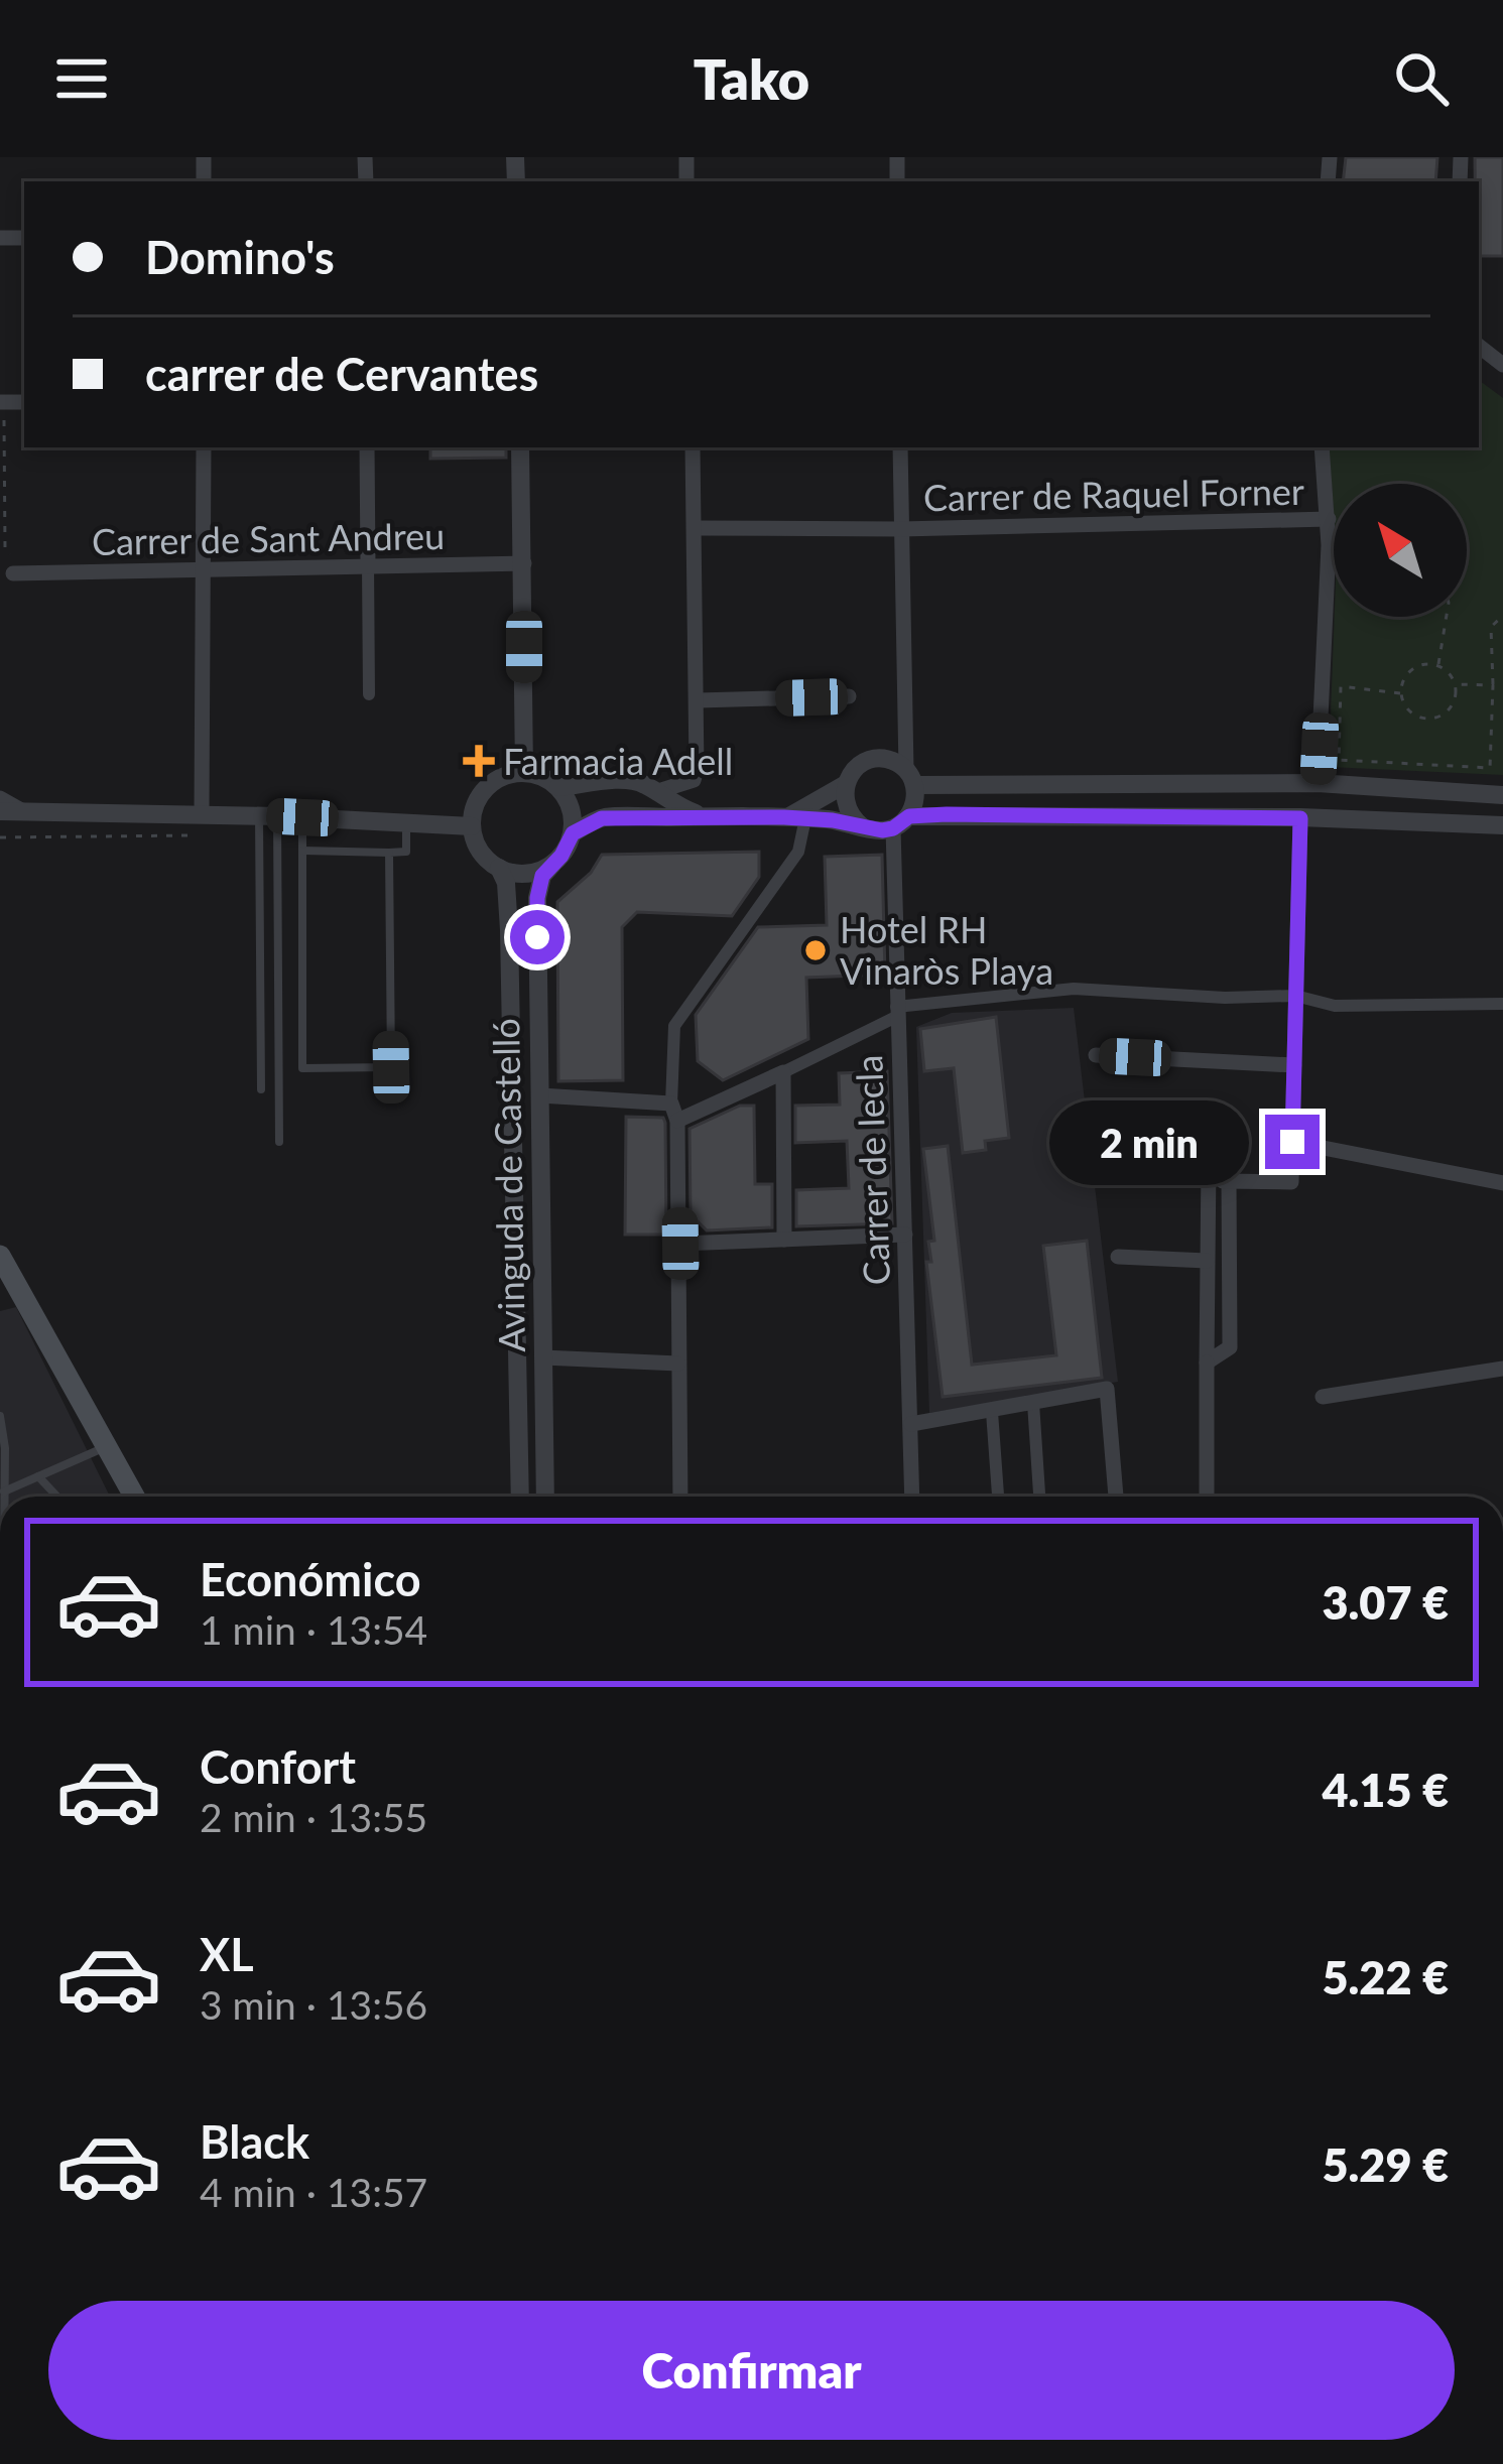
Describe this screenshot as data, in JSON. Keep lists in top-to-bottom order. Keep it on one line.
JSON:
{"streets":{"street":["Carrer de Raquel Forner","Carrer de Sant Andreu","Carrer de Iecla","Avinguda de Castelló"]},"places":{"health":["Farmacia Adell"],"other":["Hotel RH Vinaròs Playa"]},"north":"top left","page":{"header":"Tako","banner":["Domino's","carrer de Cervantes"],"bubble":"2 min","list":[{"name":"Económico","note":"1 min · 13:54","value":"3.07 €"},{"name":"Confort","note":"2 min · 13:55","value":"4.15 €"},{"name":"XL","note":"3 min · 13:56","value":"5.22 €"},{"name":"Black","note":"4 min · 13:57","value":"5.29 €"}],"buttons":"Confirmar"}}
